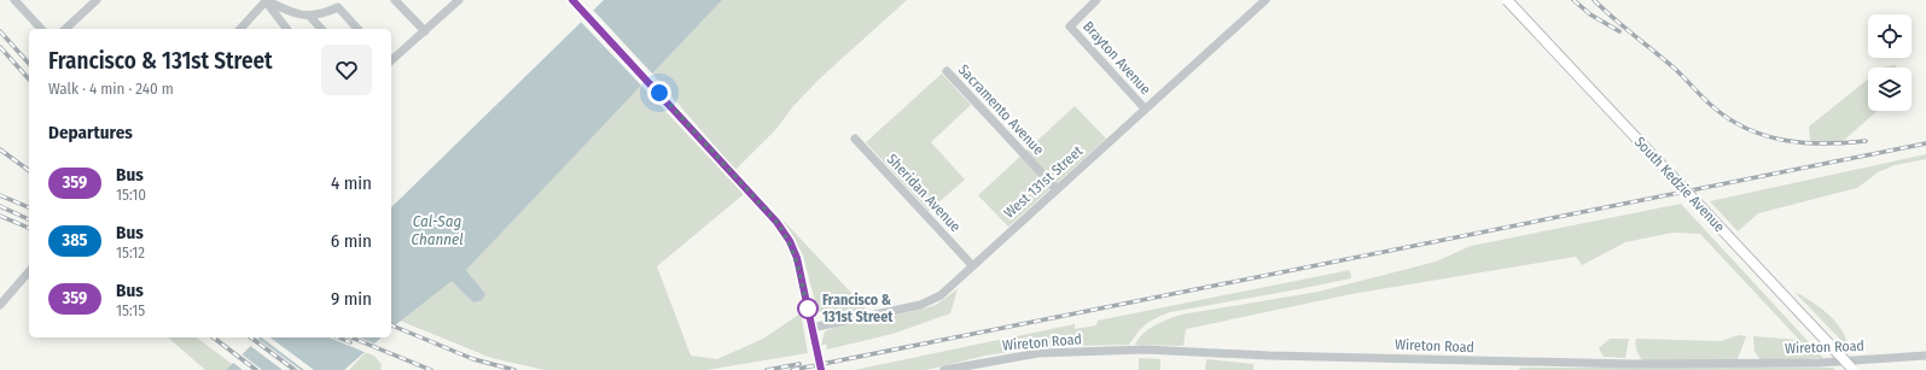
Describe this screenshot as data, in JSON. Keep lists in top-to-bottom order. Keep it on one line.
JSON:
{"streets":{"main road":["South Kedzie Avenue"],"street":["Brayton Avenue","Sacramento Avenue","West 131st Street","Sheridan Avenue","Wireton Road"]},"crossings":[["Brayton Avenue","West 131st Street"],["Sacramento Avenue","West 131st Street"],["West 131st Street","Sheridan Avenue"]],"water":["Cal-Sag Channel"],"places":["Francisco & 131st Street"],"lines":["bus line 359"],"page":{"heading":[["Francisco & 131st Street","Walk · 4 min · 240 m"],"Departures"],"list":[{"mark":"359","name":"Bus","note":"15:10","value":"4 min"},{"mark":"385","name":"Bus","note":"15:12","value":"6 min"},{"mark":"359","name":"Bus","note":"15:15","value":"9 min"}]}}
